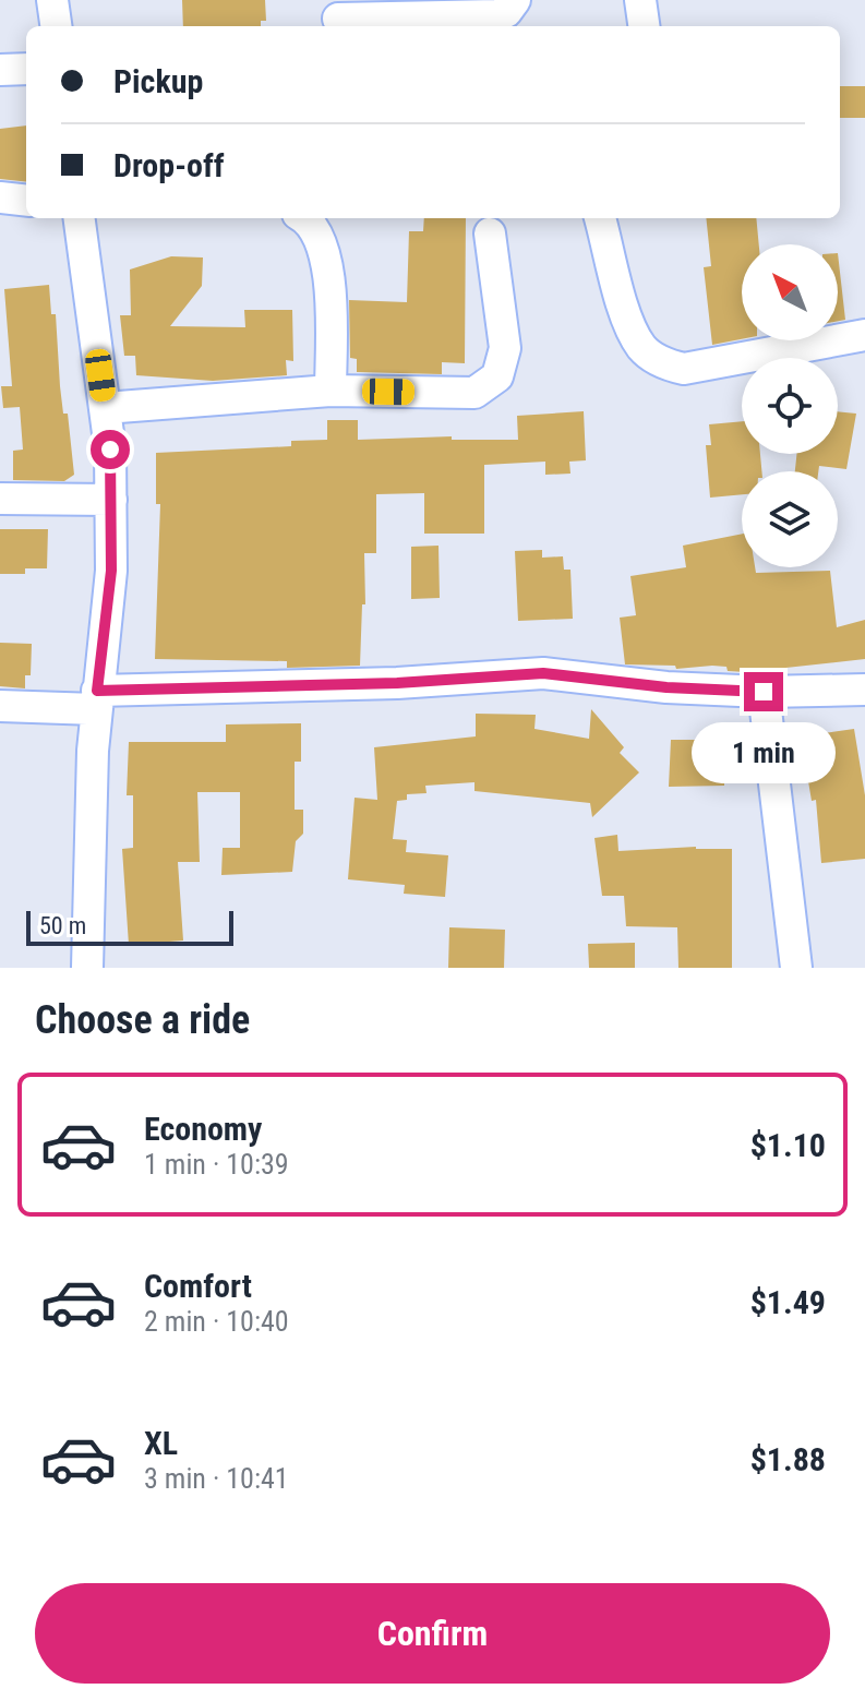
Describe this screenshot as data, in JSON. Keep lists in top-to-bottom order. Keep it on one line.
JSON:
{"scale_bar":"50 m","north":"top left","page":{"banner":["Pickup","Drop-off"],"bubble":"1 min","scale":"50 m","heading":"Choose a ride","list":[{"name":"Economy","note":"1 min · 10:39","value":"$1.10"},{"name":"Comfort","note":"2 min · 10:40","value":"$1.49"},{"name":"XL","note":"3 min · 10:41","value":"$1.88"}],"buttons":"Confirm"}}
